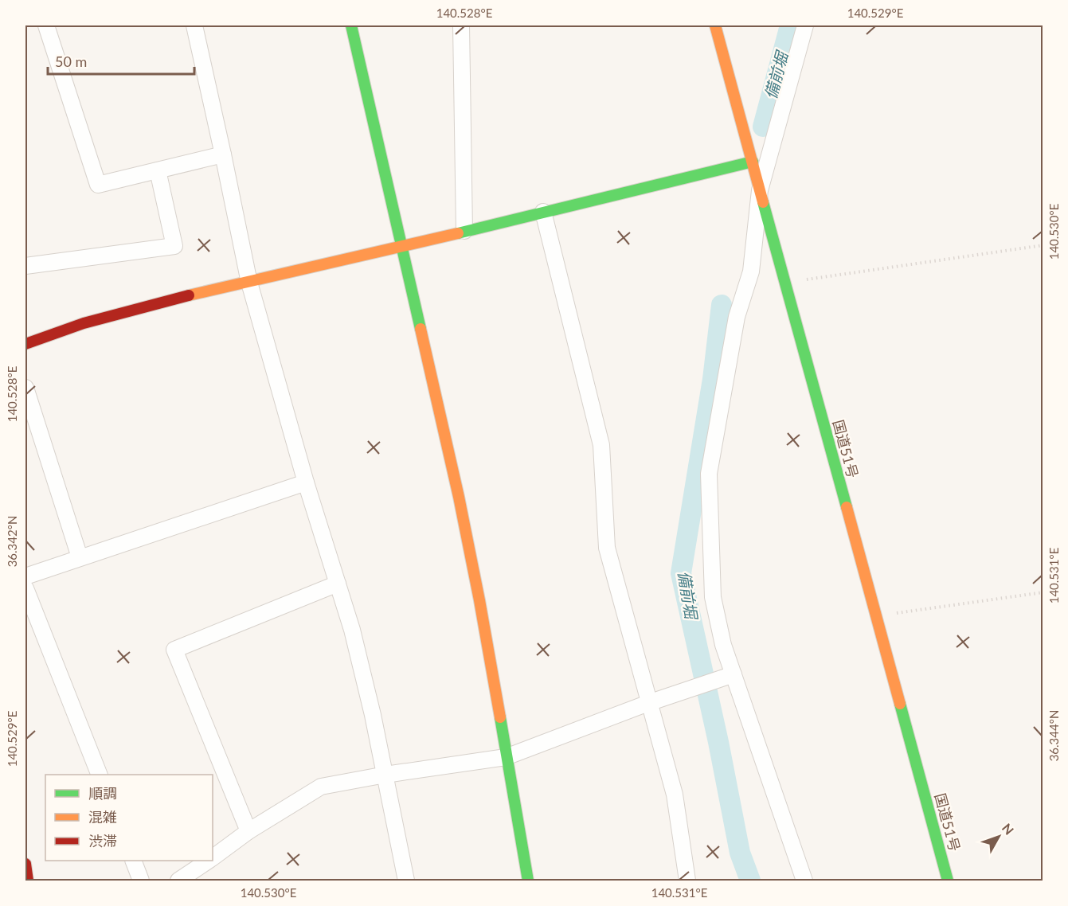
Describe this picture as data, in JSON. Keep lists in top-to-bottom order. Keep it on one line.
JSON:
{"streets":{"main road":["国道51号"]},"water":["備前堀"],"legend":["順調","混雑","渋滞"],"scale_bar":"50 m","north":"top right","coordinates":["140.528°E","140.529°E","140.530°E","36.342°N","140.531°E","36.344°N"]}
